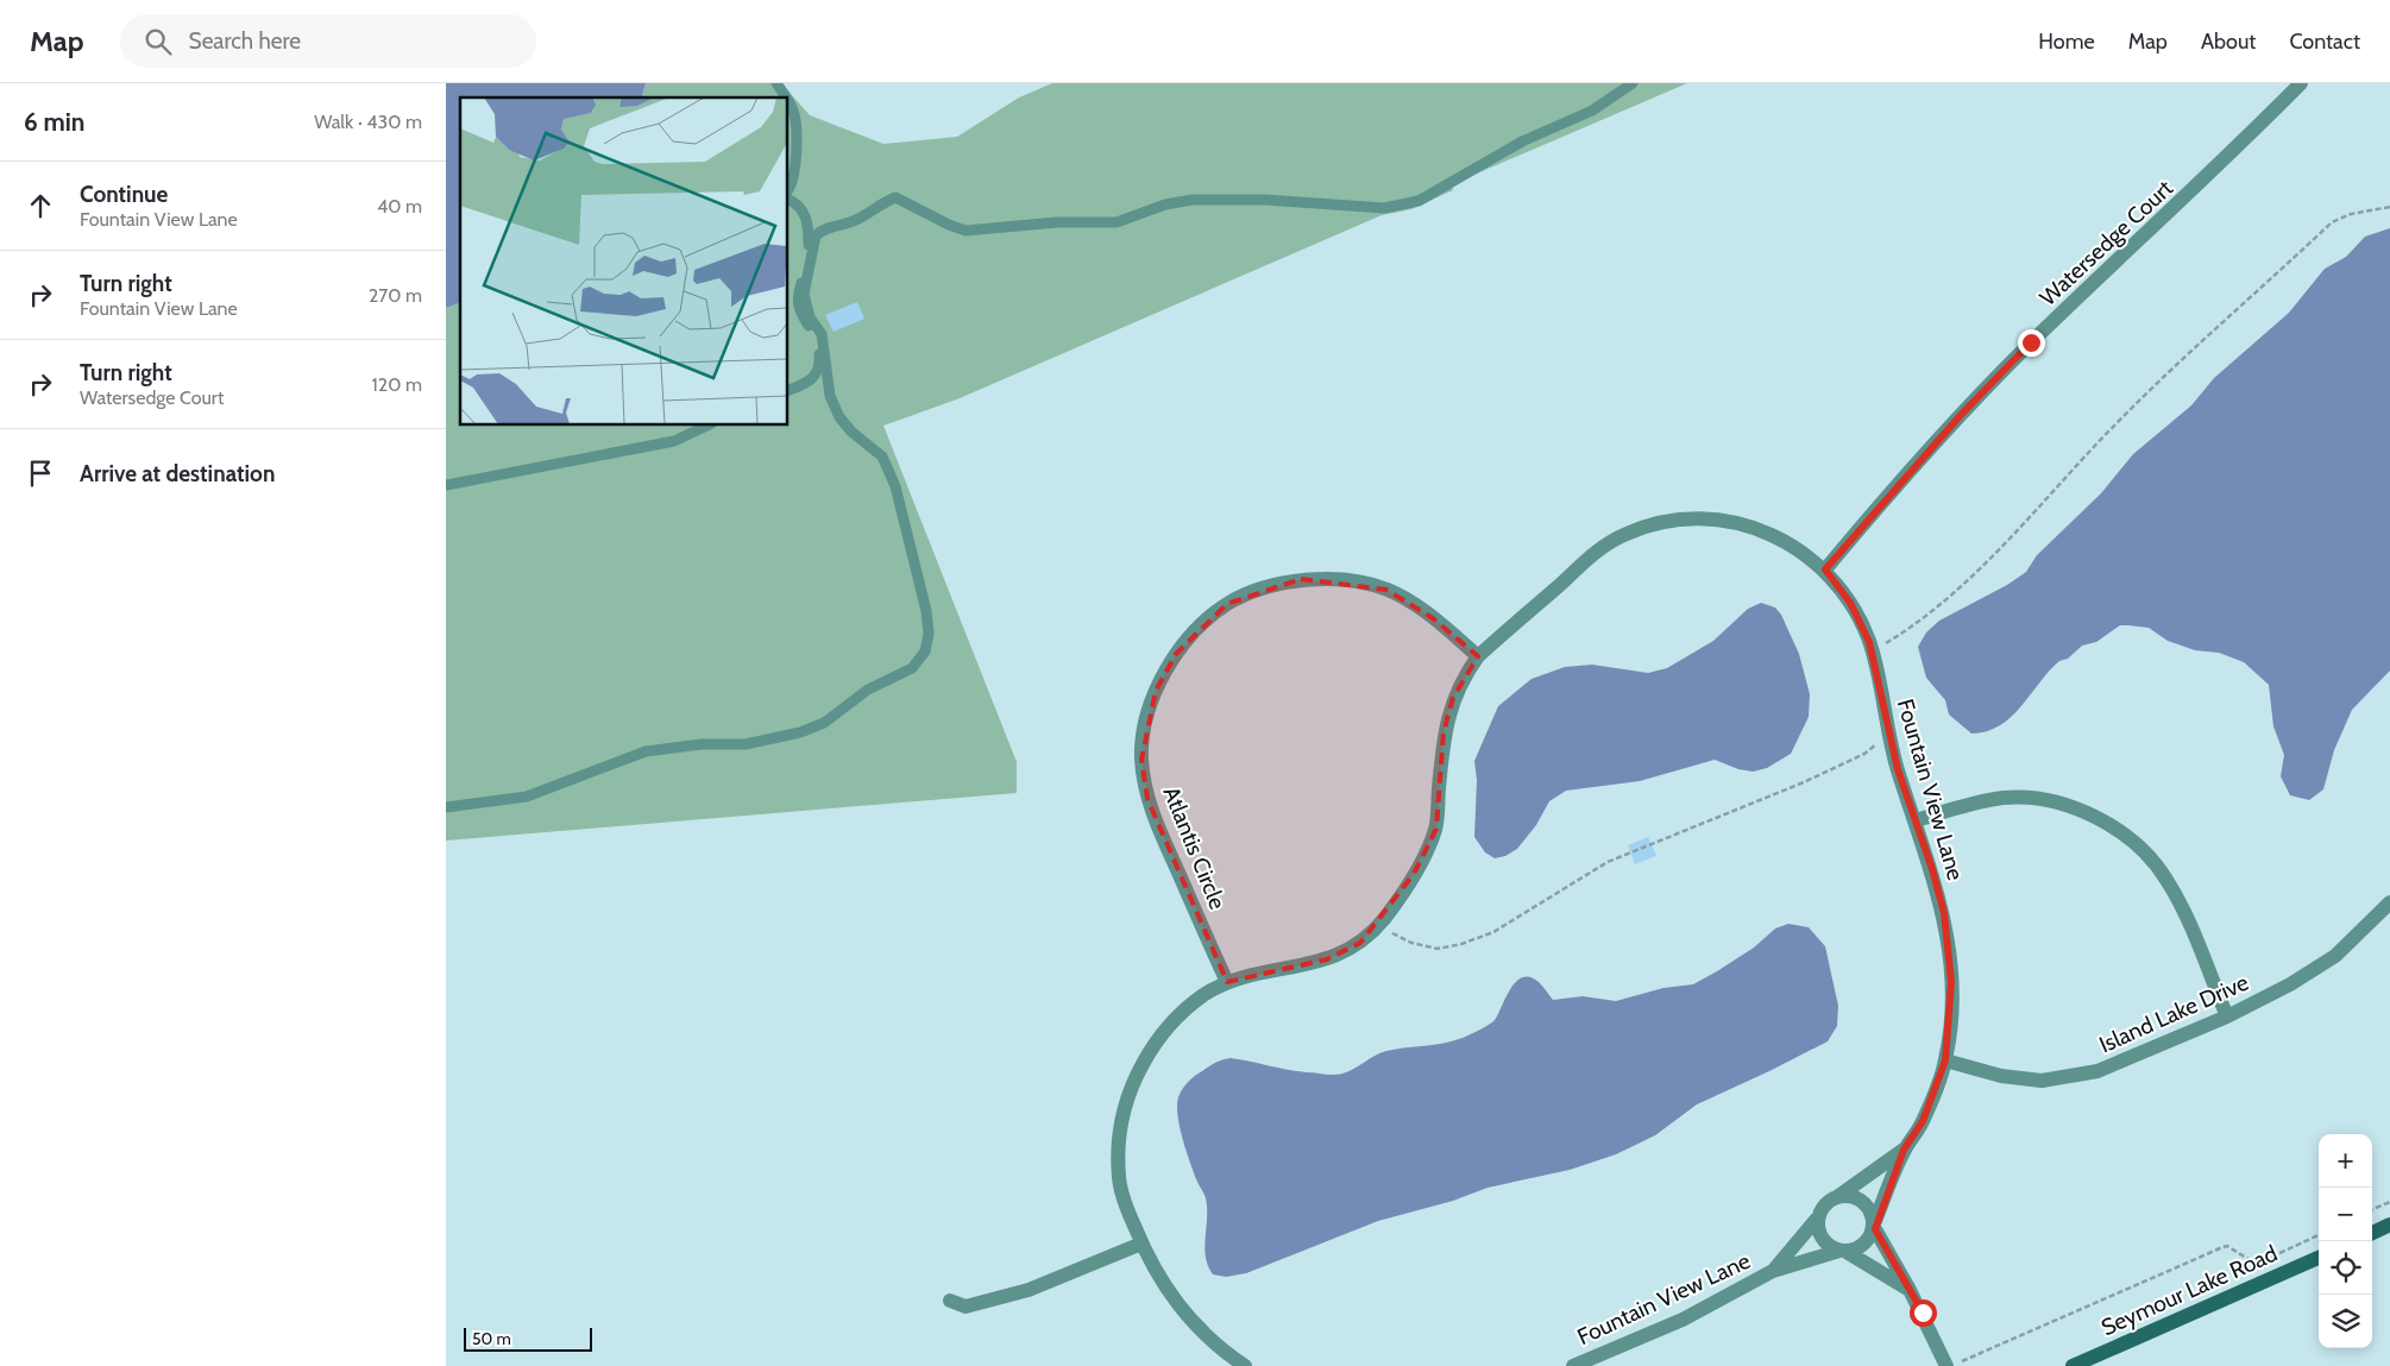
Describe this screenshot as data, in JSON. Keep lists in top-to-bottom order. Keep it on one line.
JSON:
{"streets":{"street":["Watersedge Court","Fountain View Lane","Atlantis Circle","Island Lake Drive","Seymour Lake Road"]},"crossings":[["Watersedge Court","Fountain View Lane"],["Fountain View Lane","Atlantis Circle"],["Fountain View Lane","Island Lake Drive"]],"scale_bar":"50 m","page":{"header":"Map","search":"Search here","nav":["Home","Map","About","Contact"],"heading":["6 min","Walk · 430 m"],"list":[["Continue","Fountain View Lane","40 m"],["Turn right","Fountain View Lane","270 m"],["Turn right","Watersedge Court","120 m"],"Arrive at destination"],"map_buttons":["+","−"],"scale":"50 m"}}
